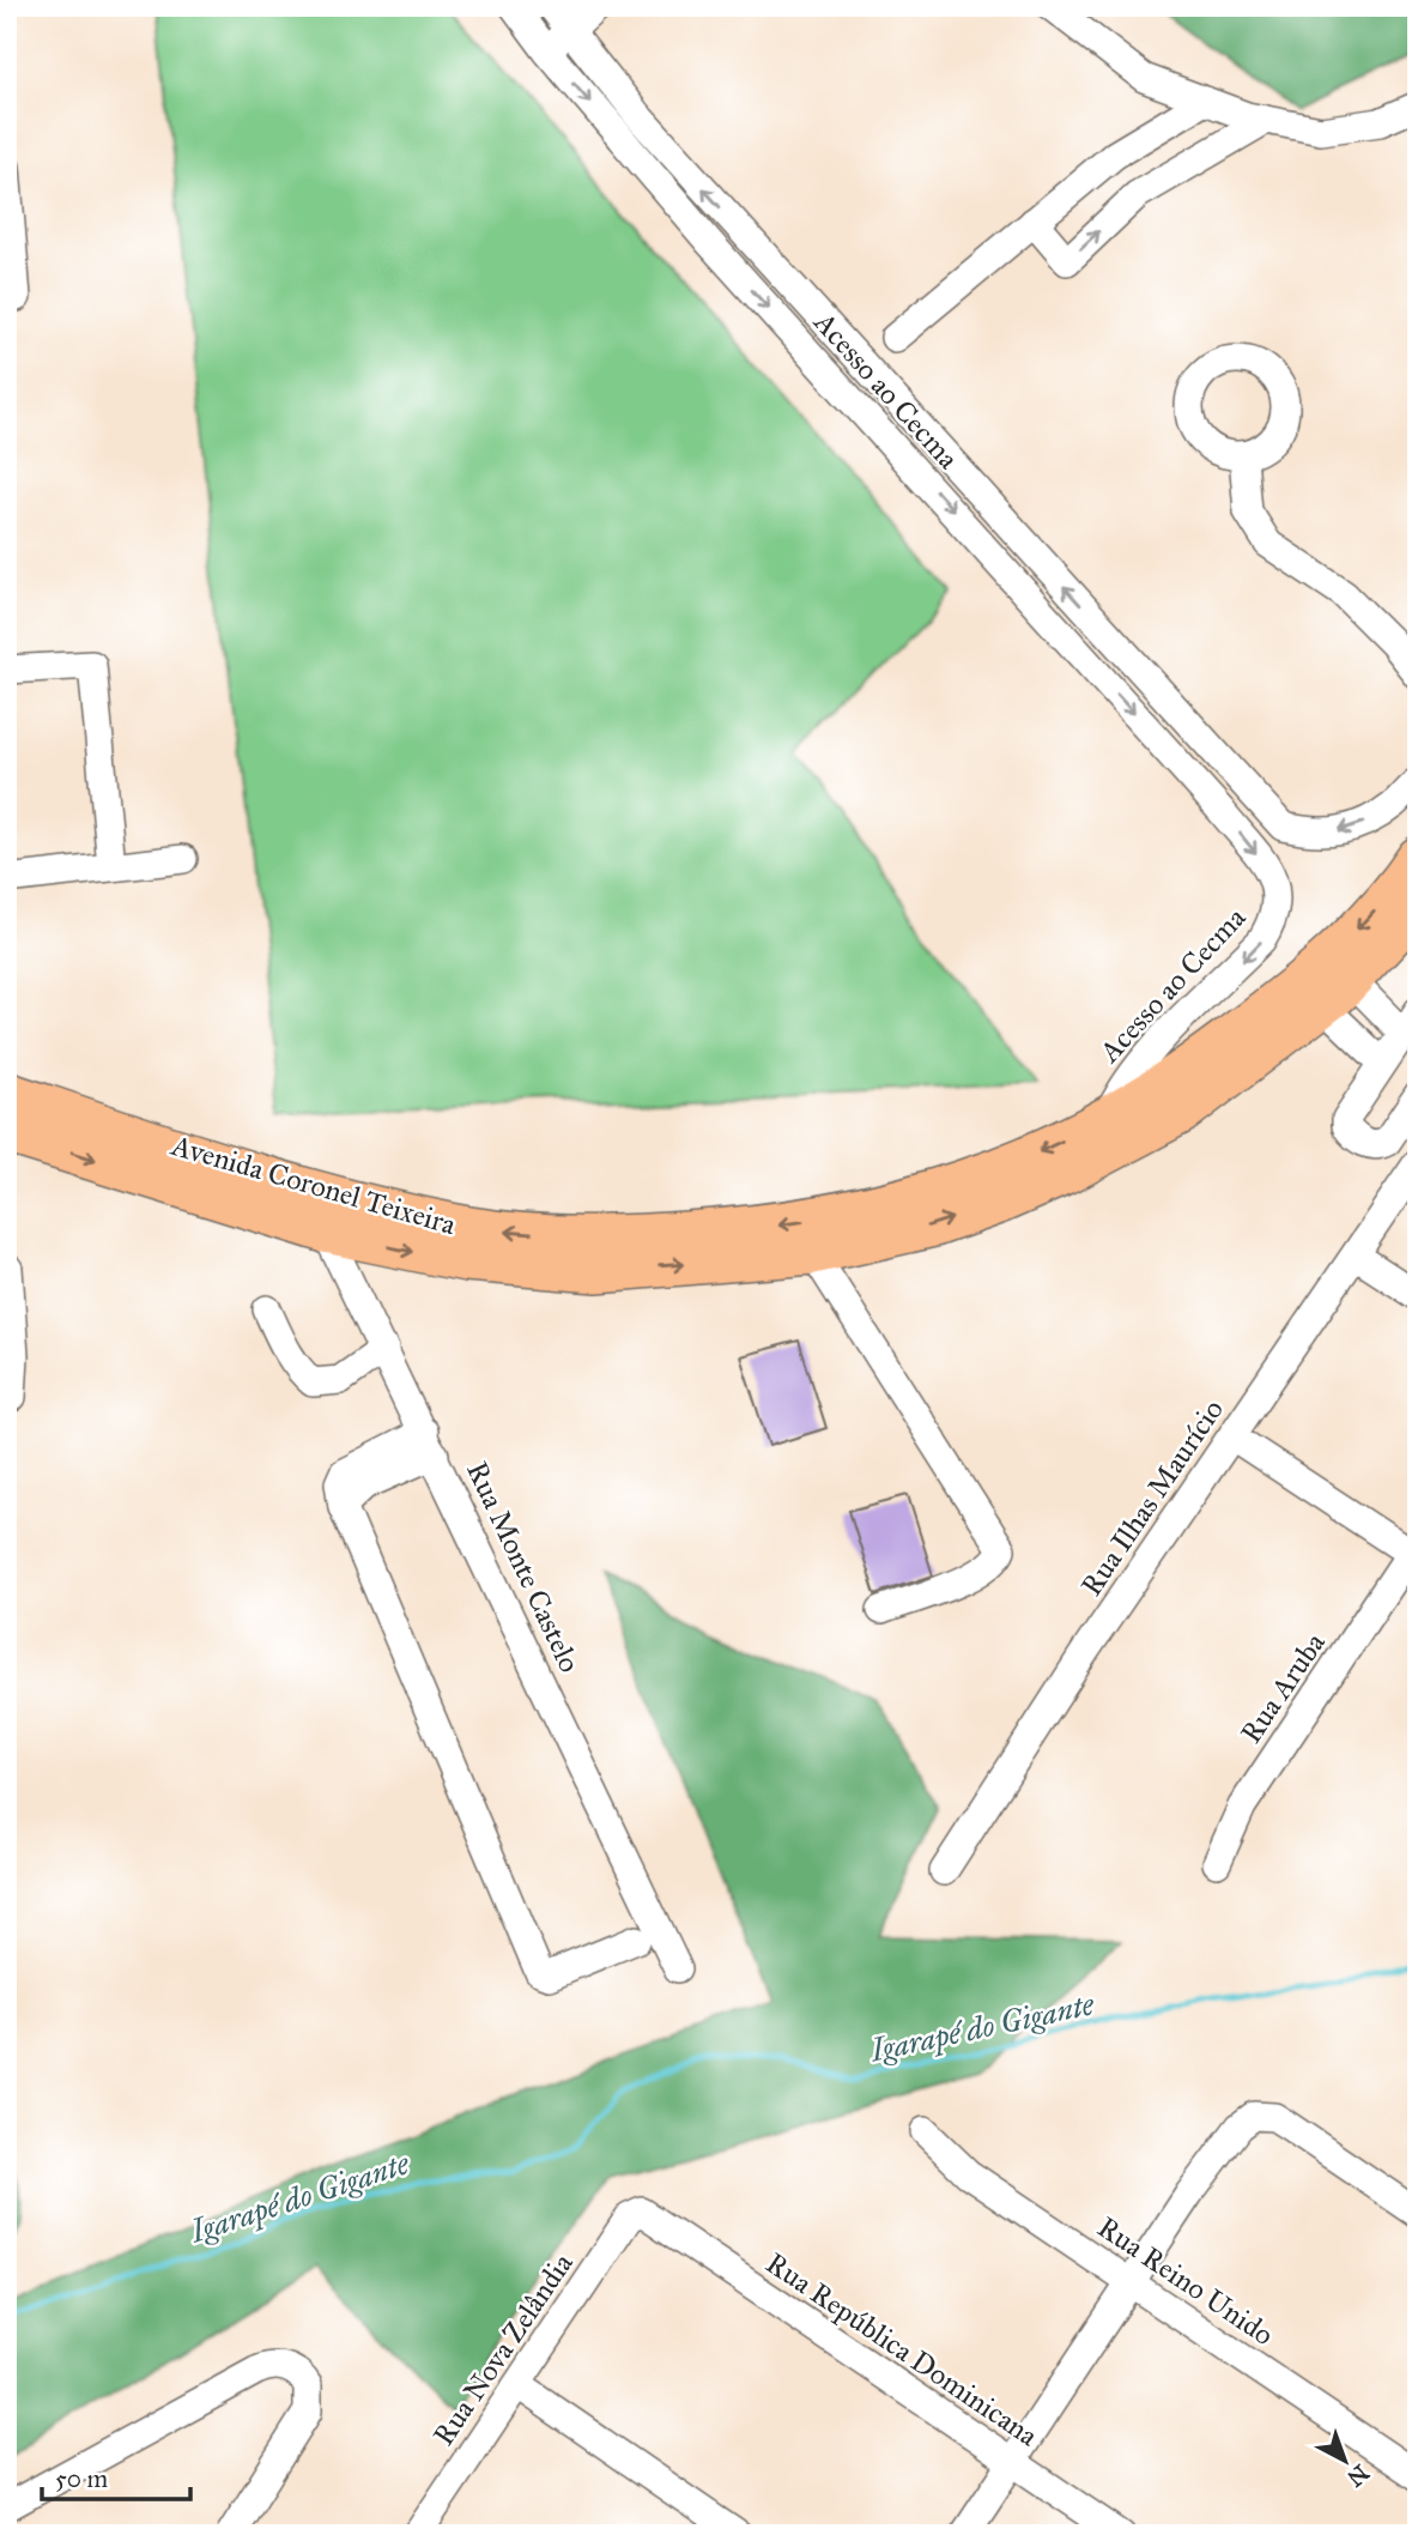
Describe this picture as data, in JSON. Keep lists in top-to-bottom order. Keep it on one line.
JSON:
{"streets":{"highway":["Avenida Coronel Teixeira"],"street":["Acesso ao Cecma","Rua Ilhas Maurício","Rua Monte Castelo","Rua Aruba","Rua Reino Unido","Rua Nova Zelândia","Rua República Dominicana"]},"crossings":[["Acesso ao Cecma","Avenida Coronel Teixeira"],["Avenida Coronel Teixeira","Rua Monte Castelo"],["Rua Nova Zelândia","Rua República Dominicana"]],"water":["Igarapé do Gigante"],"scale_bar":"50 m","north":"bottom right"}
